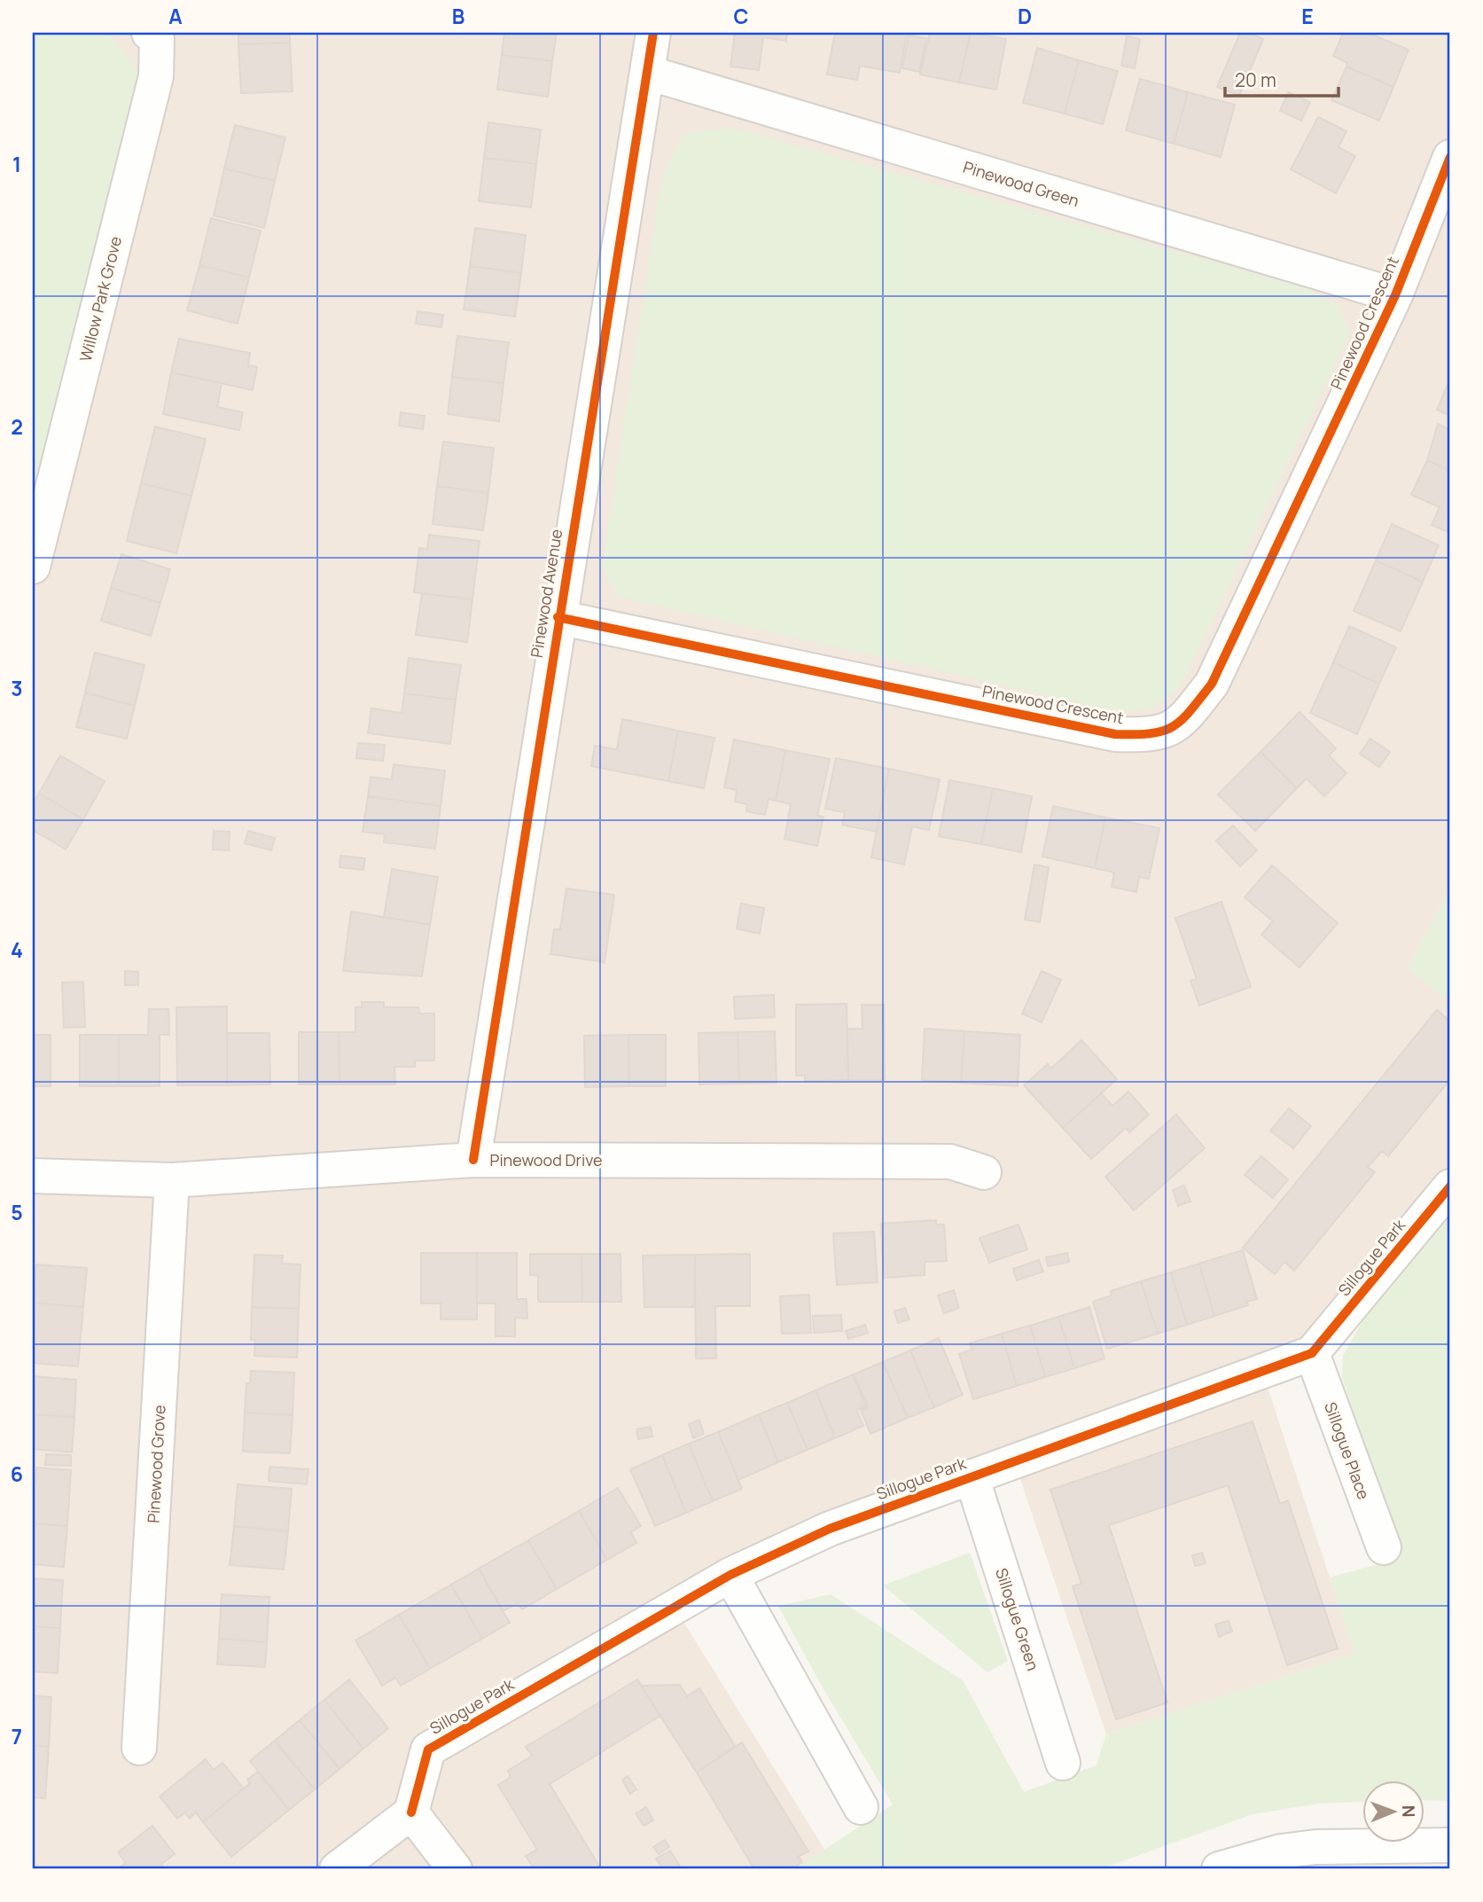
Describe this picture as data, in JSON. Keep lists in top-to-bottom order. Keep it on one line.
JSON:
{"streets":{"street":["Pinewood Green","Willow Park Grove","Pinewood Crescent","Pinewood Avenue","Pinewood Drive","Sillogue Park","Sillogue Place","Pinewood Grove","Sillogue Green"]},"crossings":[["Pinewood Green","Pinewood Crescent"],["Pinewood Green","Pinewood Avenue"],["Pinewood Crescent","Pinewood Avenue"],["Pinewood Avenue","Pinewood Drive"],["Pinewood Drive","Pinewood Grove"],["Sillogue Park","Sillogue Place"],["Sillogue Park","Sillogue Green"]],"scale_bar":"20 m","north":"right","grid":{"columns":["A","B","C","D","E"],"rows":["1","2","3","4","5","6","7"]}}
